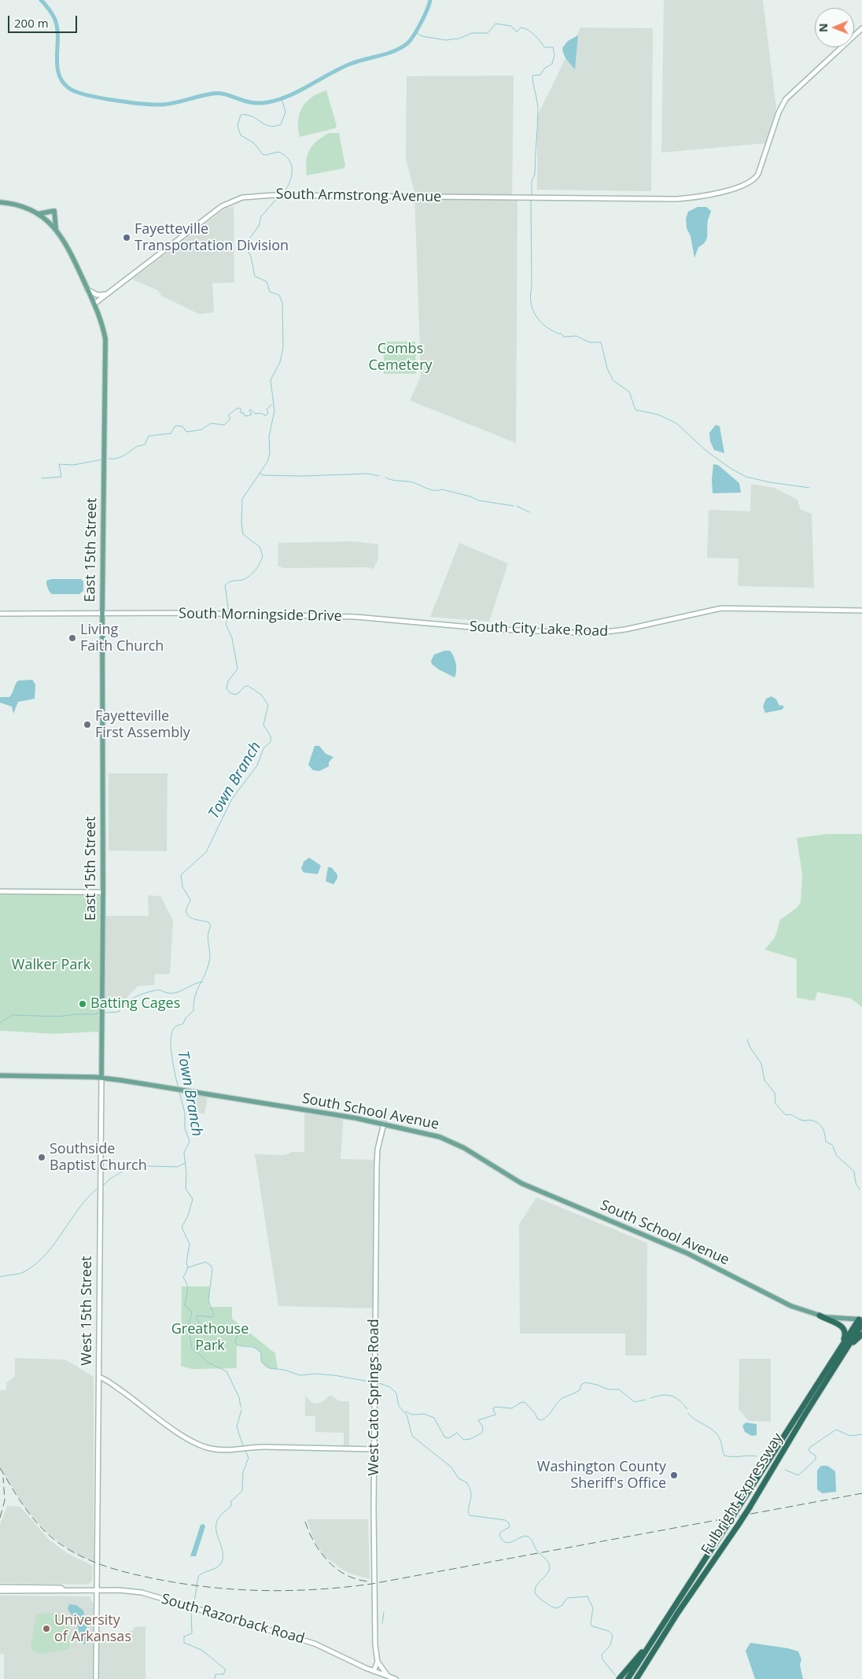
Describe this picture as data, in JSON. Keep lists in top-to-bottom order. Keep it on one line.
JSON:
{"streets":{"highway":["Fulbright Expressway"],"main road":["East 15th Street","South School Avenue","West 15th Street"],"street":["South Armstrong Avenue","South Morningside Drive","South City Lake Road","West Cato Springs Road","South Razorback Road"]},"crossings":[["South Armstrong Avenue","East 15th Street"],["East 15th Street","South Morningside Drive"],["East 15th Street","West 15th Street"],["South Morningside Drive","South City Lake Road"],["South School Avenue","West 15th Street"],["South School Avenue","West Cato Springs Road"],["South School Avenue","Fulbright Expressway"],["West 15th Street","South Razorback Road"],["West Cato Springs Road","South Razorback Road"]],"water":["Town Branch"],"parks":["Combs Cemetery","Walker Park","Greathouse Park"],"places":["Fayetteville Transportation Division","Living Faith Church","Fayetteville First Assembly","Batting Cages","Southside Baptist Church","Washington County Sheriff's Office","University of Arkansas"],"scale_bar":"200 m","north":"left"}
